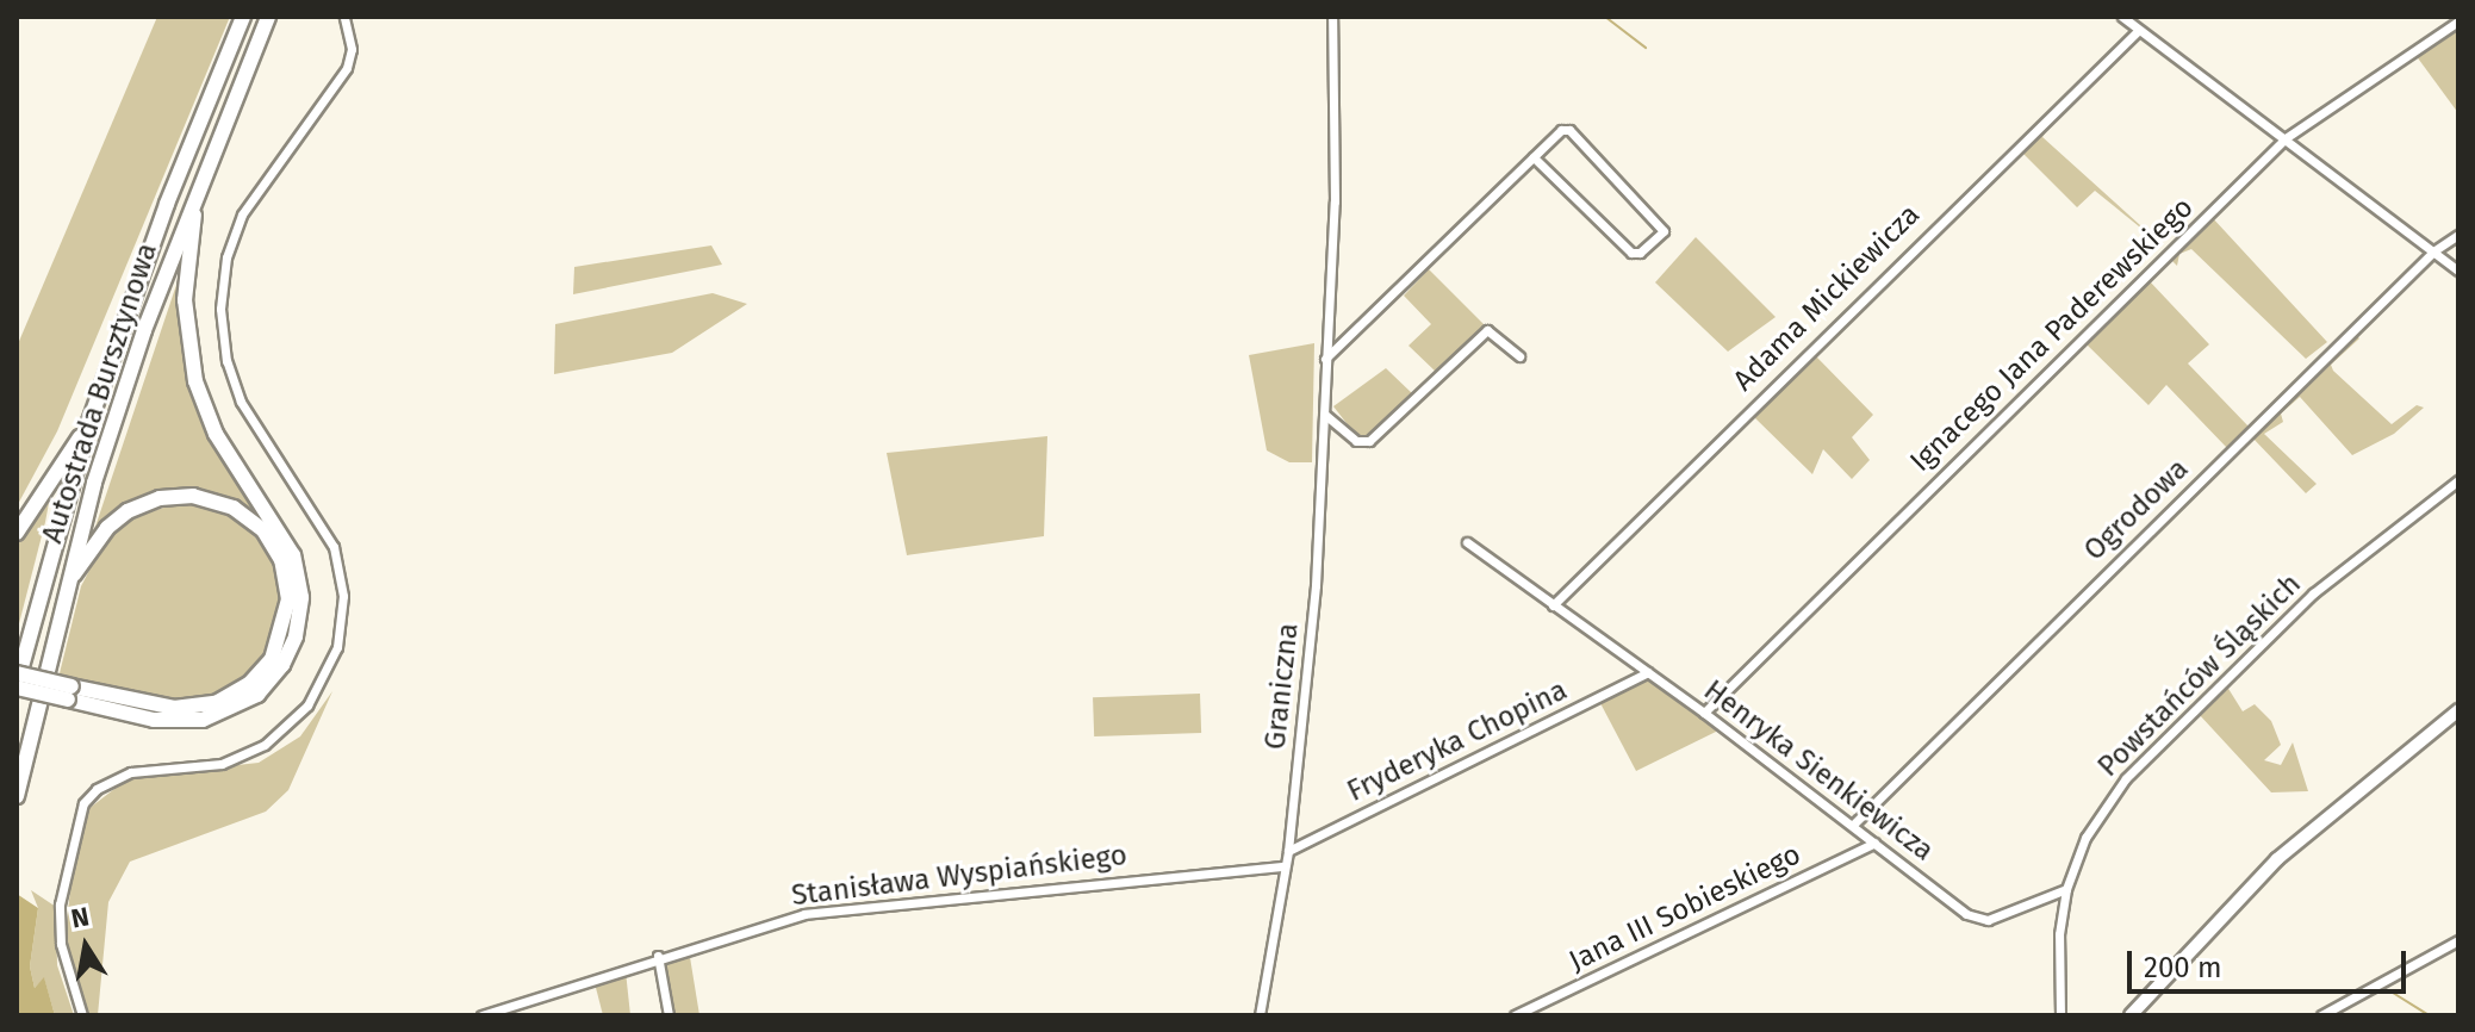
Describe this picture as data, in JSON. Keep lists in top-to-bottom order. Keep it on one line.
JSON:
{"streets":{"highway":["Autostrada Bursztynowa"],"street":["Adama Mickiewicza","Ignacego Jana Paderewskiego","Ogrodowa","Powstańców Śląskich","Graniczna","Fryderyka Chopina","Henryka Sienkiewicza","Stanisława Wyspiańskiego","Jana III Sobieskiego"]},"crossings":[["Adama Mickiewicza","Henryka Sienkiewicza"],["Ignacego Jana Paderewskiego","Henryka Sienkiewicza"],["Ogrodowa","Henryka Sienkiewicza"],["Powstańców Śląskich","Henryka Sienkiewicza"],["Graniczna","Fryderyka Chopina"],["Graniczna","Stanisława Wyspiańskiego"],["Fryderyka Chopina","Henryka Sienkiewicza"],["Henryka Sienkiewicza","Jana III Sobieskiego"]],"scale_bar":"200 m","north":"top"}
